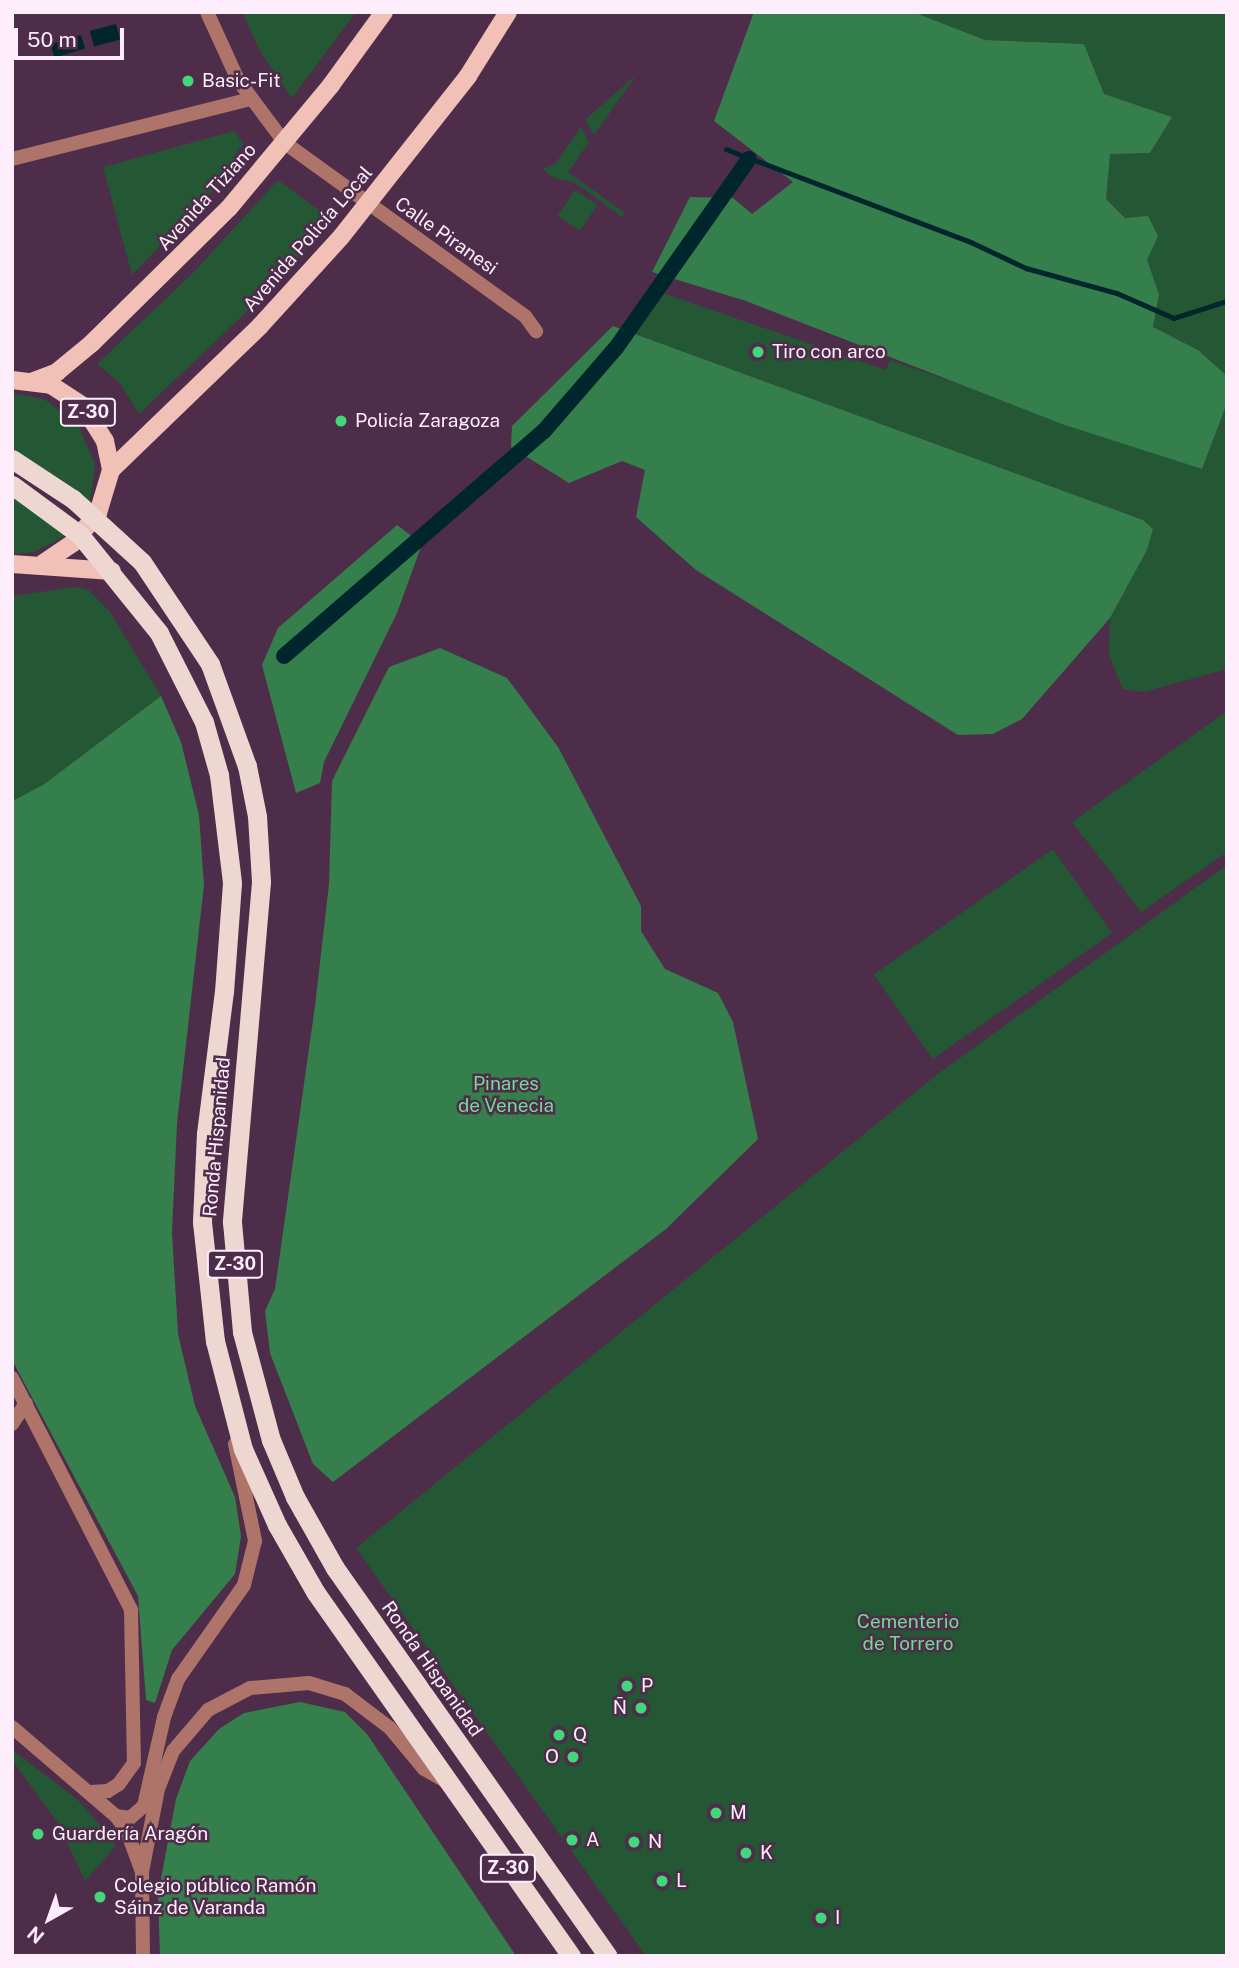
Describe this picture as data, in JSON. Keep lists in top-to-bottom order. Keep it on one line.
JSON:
{"streets":{"highway":["Z-30","Ronda Hispanidad"],"main road":["Avenida Tiziano","Avenida Policía Local"],"street":["Calle Piranesi"]},"crossings":[["Avenida Tiziano","Calle Piranesi"],["Avenida Tiziano","Z-30"],["Calle Piranesi","Avenida Policía Local"],["Avenida Policía Local","Z-30"],["Z-30","Ronda Hispanidad"]],"parks":["Pinares de Venecia","Cementerio de Torrero"],"places":["Basic-Fit","Tiro con arco","Policía Zaragoza","P","Ñ","Q","O","M","Guardería Aragón","A","N","K","L","Colegio público Ramón Sáinz de Varanda","I"],"scale_bar":"50 m","north":"bottom left"}
